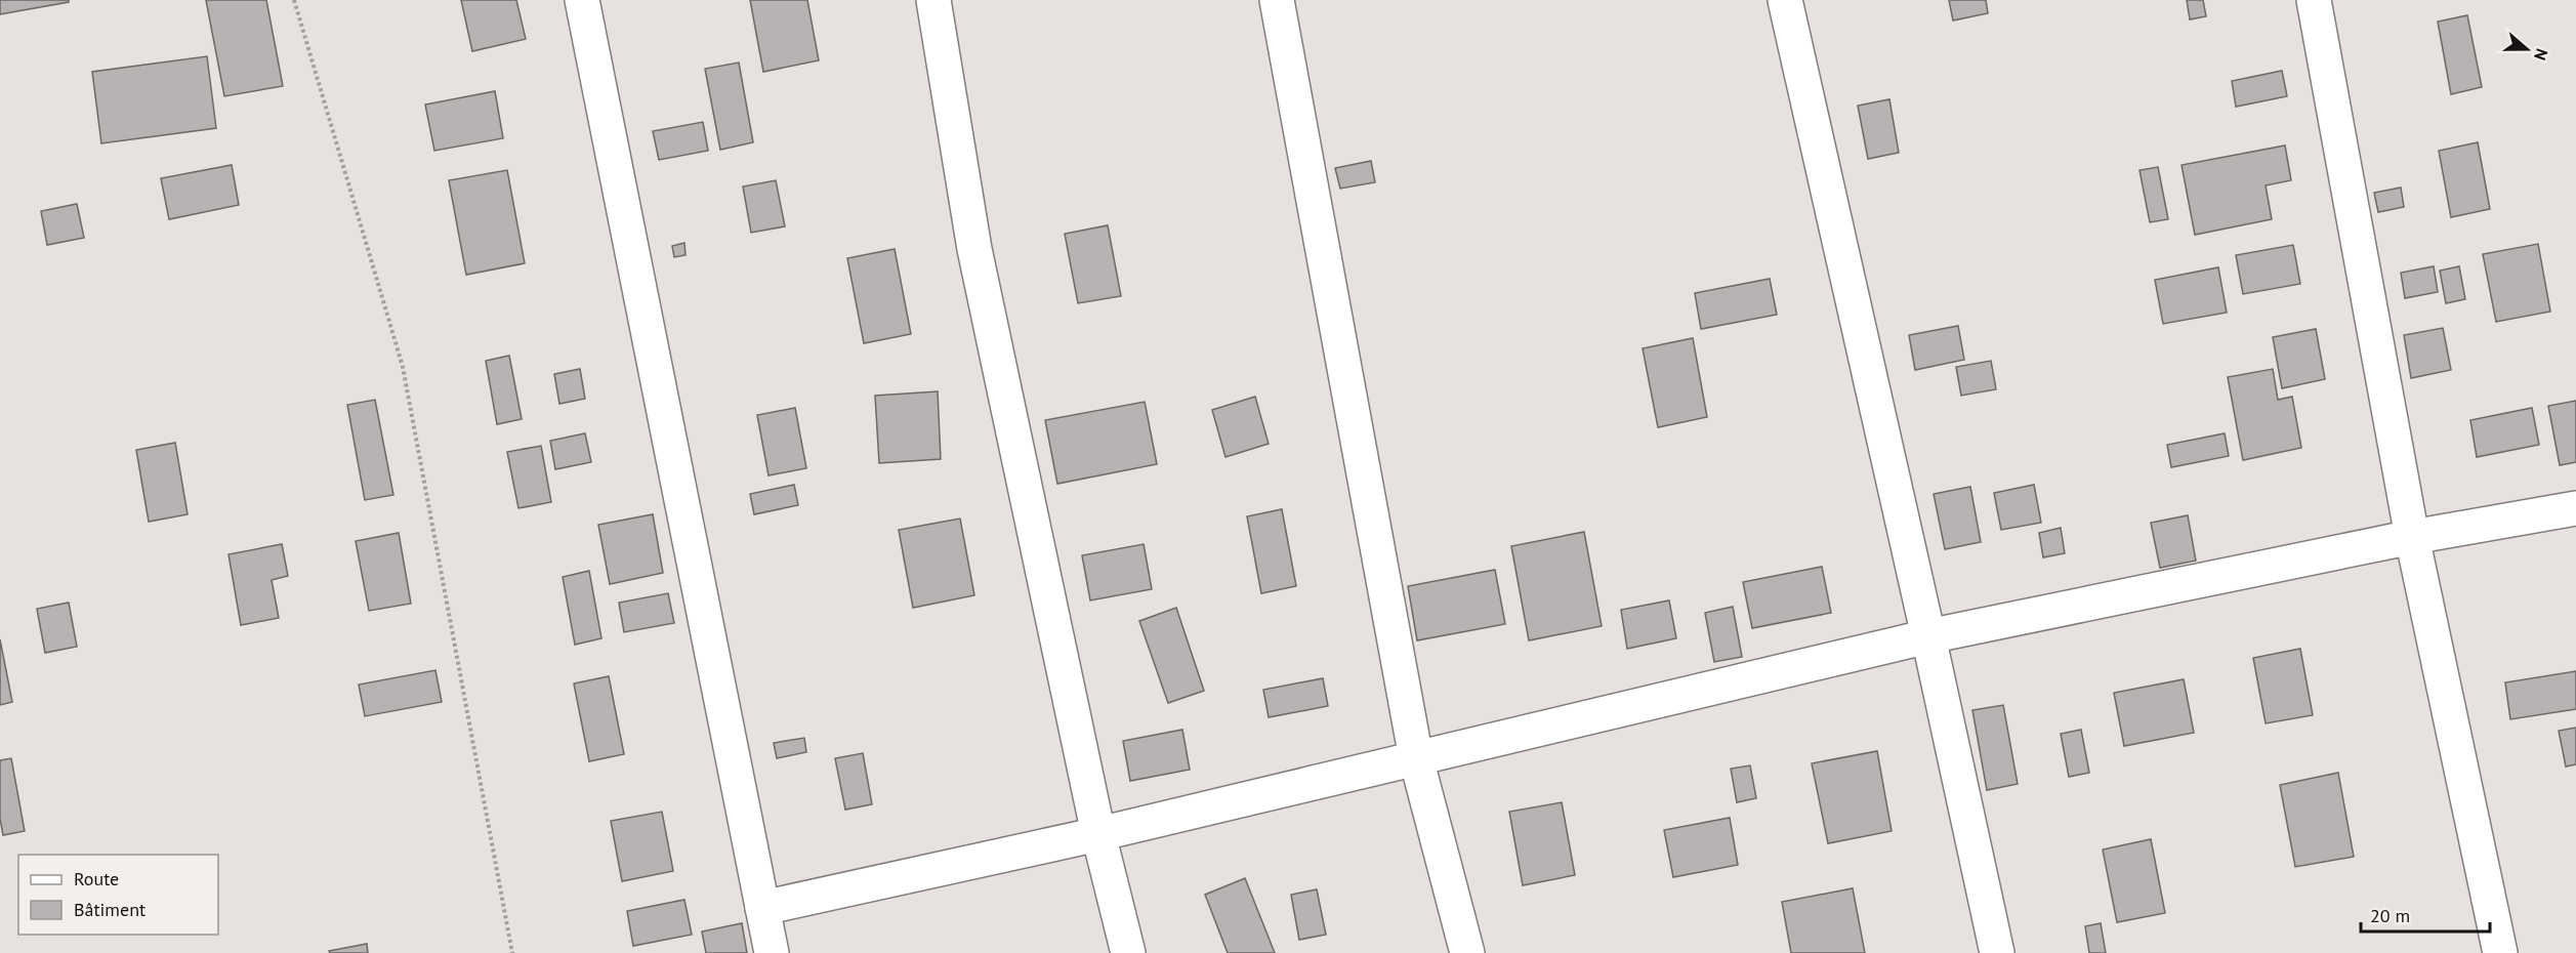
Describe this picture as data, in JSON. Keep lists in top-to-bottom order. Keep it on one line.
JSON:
{"legend":["Route","Bâtiment"],"scale_bar":"20 m","north":"right"}
